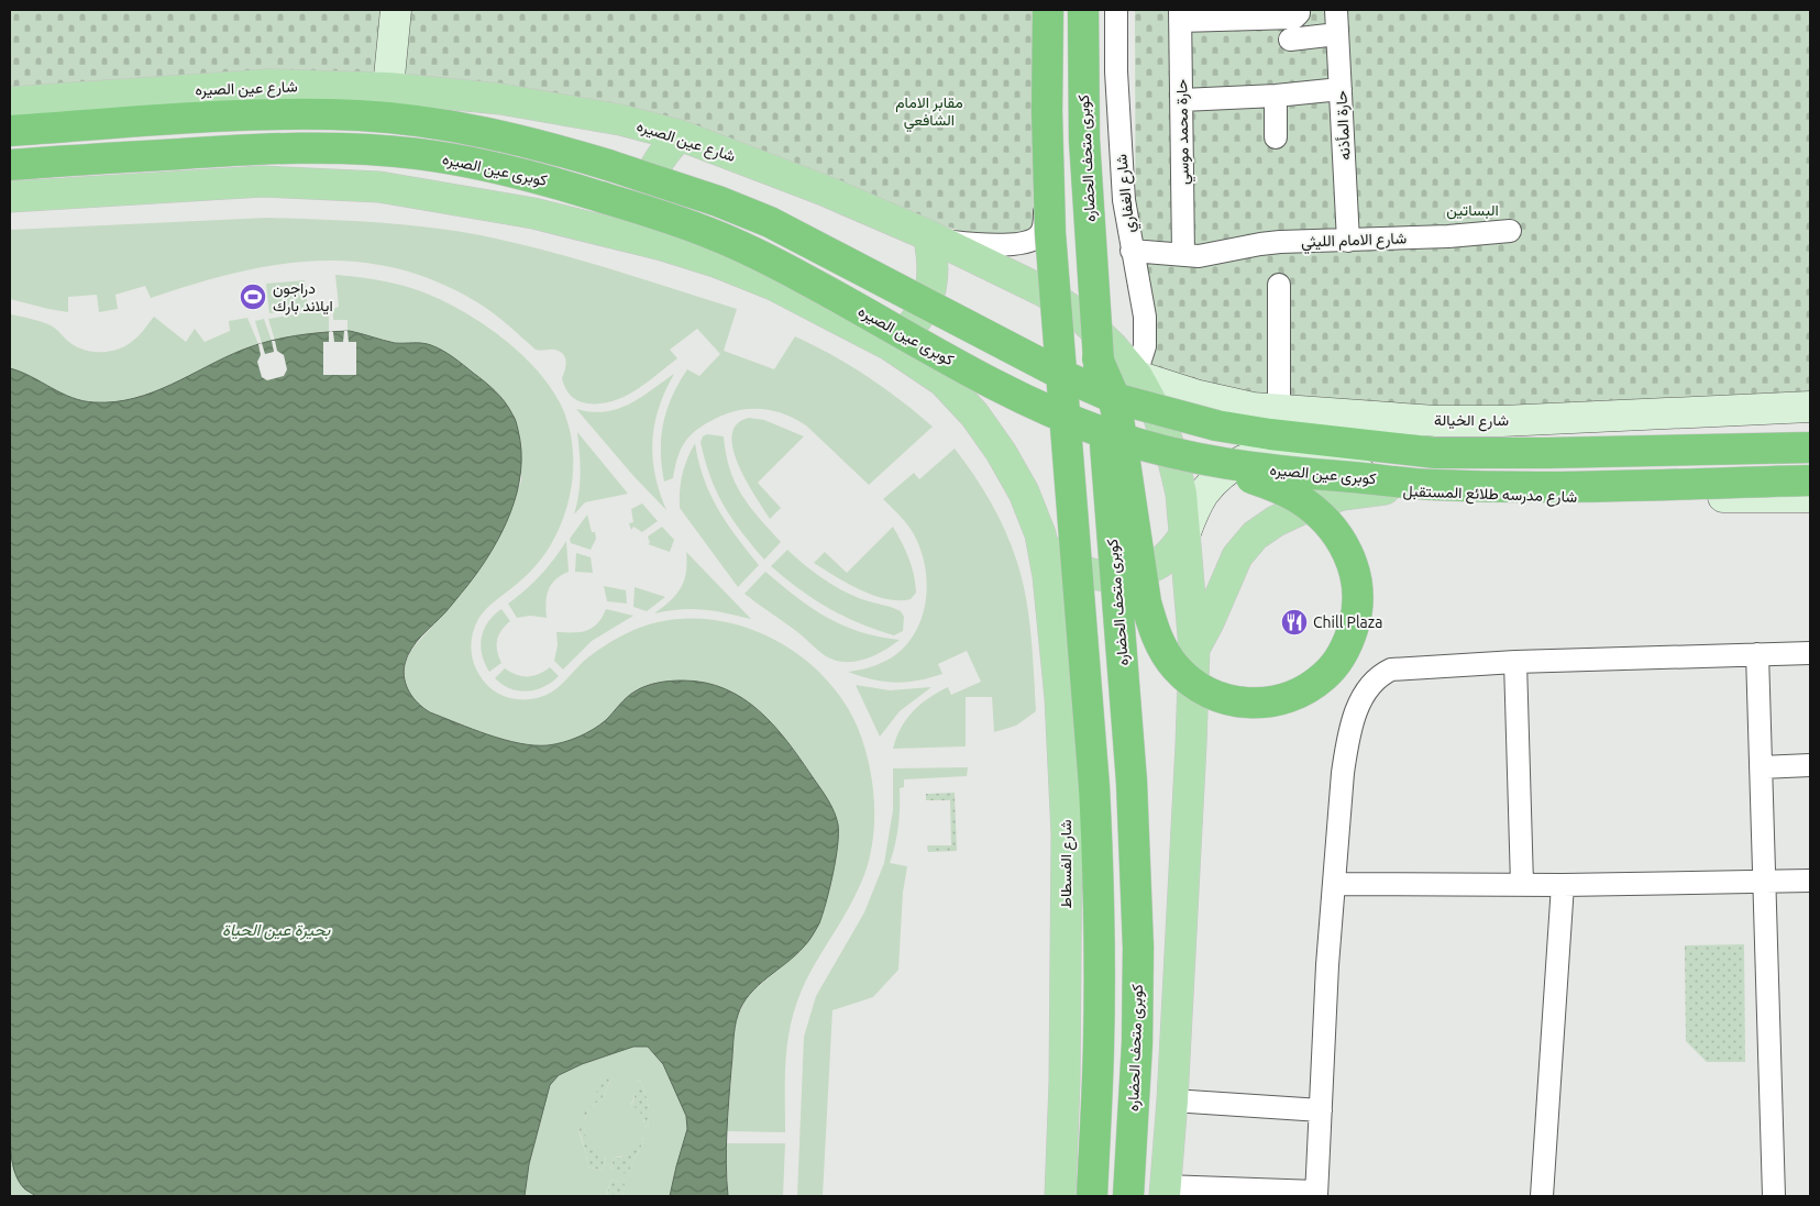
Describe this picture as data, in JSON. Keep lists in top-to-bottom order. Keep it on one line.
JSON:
{"streets":{"highway":["كوبرى متحف الحضاره","كوبرى عين الصيره"],"main road":["شارع عين الصيره","شارع الفسطاط"],"street":["حارة المأذنه","حارة محمد موسي","شارع الغفاري","شارع الامام الليثي","شارع الخيالة","شارع مدرسه طلائع المستقبل"]},"crossings":[["شارع عين الصيره","شارع الغفاري"],["شارع عين الصيره","شارع الخيالة"],["شارع عين الصيره","شارع مدرسه طلائع المستقبل"],["حارة المأذنه","شارع الامام الليثي"],["حارة محمد موسي","شارع الامام الليثي"],["شارع الغفاري","شارع الامام الليثي"],["شارع الغفاري","شارع الخيالة"]],"water":["بحيرة عين الحياة"],"parks":["مقابر الامام الشافعي","البساتين"],"places":{"sports":["دراجون ايلاند بارك"],"restaurant":["Chill Plaza"]}}
